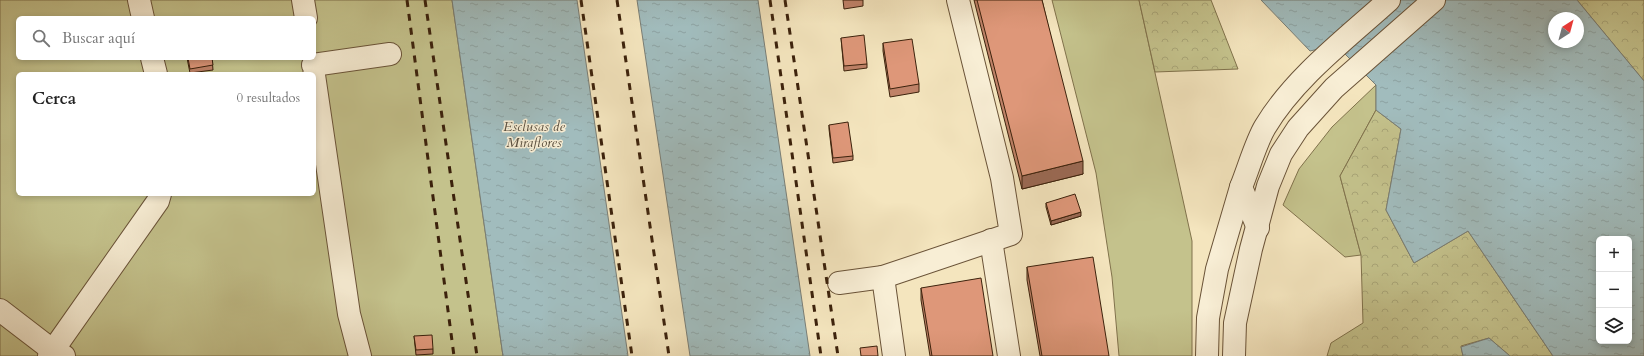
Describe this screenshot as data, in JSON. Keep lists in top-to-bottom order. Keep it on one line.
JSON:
{"water":["Esclusas de Miraflores"],"north":"top right","page":{"search":"Buscar aquí","heading":["Cerca","0 resultados"],"map_buttons":["+","−"]}}
